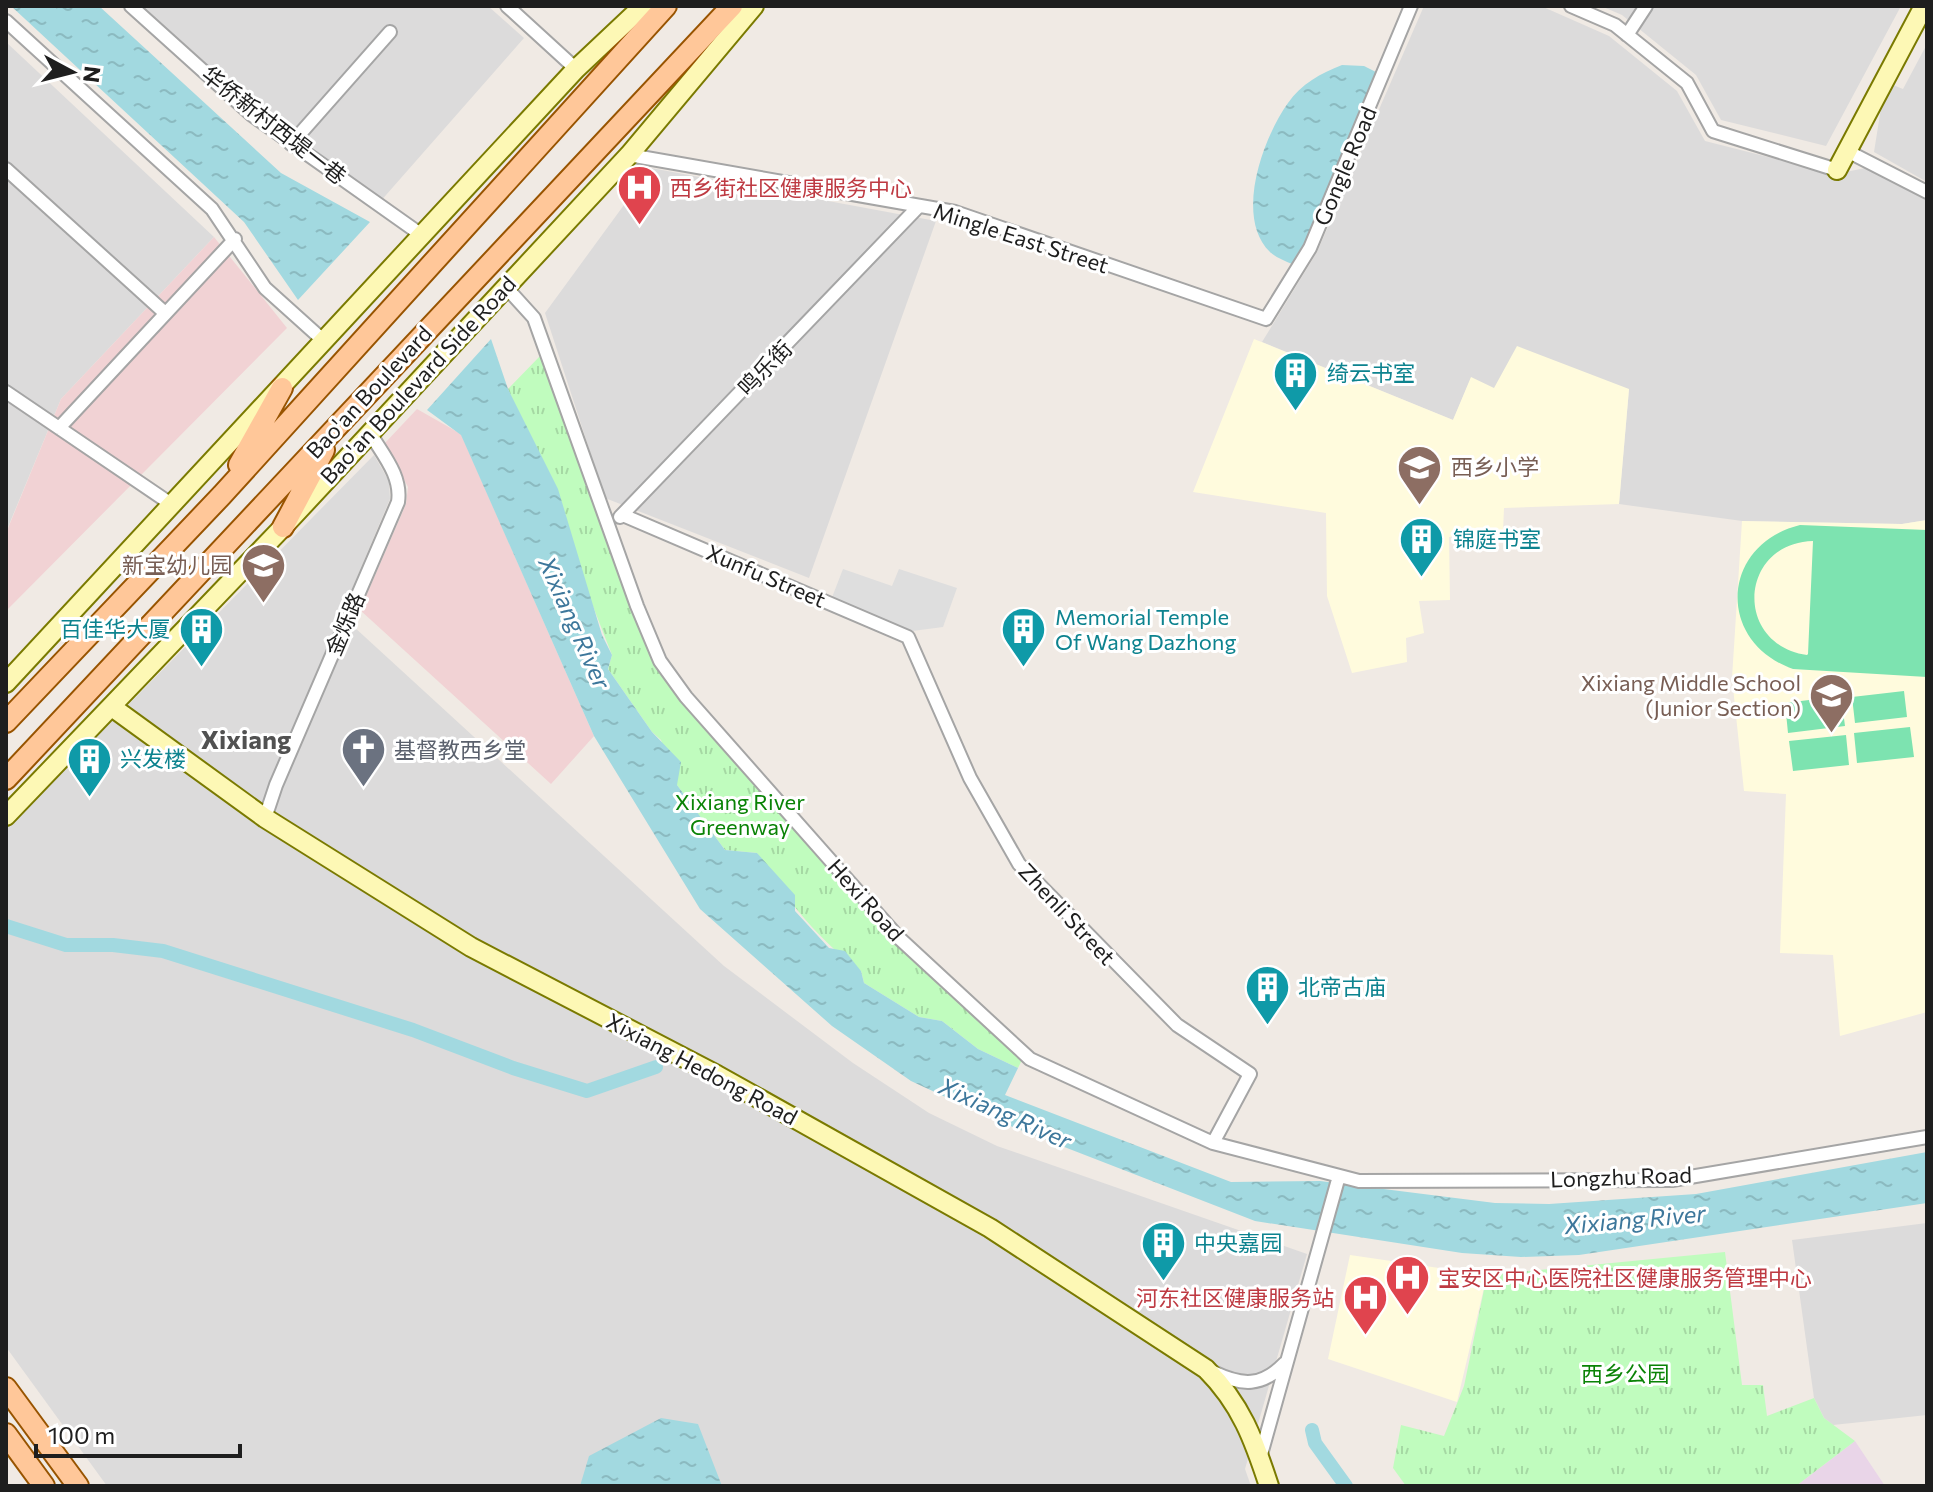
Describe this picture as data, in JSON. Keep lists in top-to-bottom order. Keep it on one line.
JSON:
{"streets":{"main road":["Bao'an Boulevard Side Road","Bao'an Boulevard","Xixiang Hedong Road"],"street":["华侨新村西堤一巷","Gongle Road","Mingle East Street","鸣乐街","Xunfu Street","金烁路","Hexi Road","Zhenli Street","Longzhu Road"]},"crossings":[["Gongle Road","Mingle East Street"],["Mingle East Street","鸣乐街"],["Mingle East Street","Bao'an Boulevard Side Road"],["鸣乐街","Xunfu Street"],["鸣乐街","Hexi Road"],["Bao'an Boulevard Side Road","金烁路"],["Bao'an Boulevard Side Road","Hexi Road"],["Bao'an Boulevard Side Road","Xixiang Hedong Road"],["Xunfu Street","Zhenli Street"],["金烁路","Xixiang Hedong Road"],["Hexi Road","Zhenli Street"],["Hexi Road","Longzhu Road"]],"districts":["Xixiang"],"water":["Xixiang River"],"parks":["Xixiang River Greenway","西乡公园"],"places":{"hospital":["西乡街社区健康服务中心","宝安区中心医院社区健康服务管理中心","河东社区健康服务站"],"building":["绮云书室","锦庭书室","百佳华大厦","Memorial Temple Of Wang Dazhong","兴发楼","北帝古庙","中央嘉园"],"school or university":["西乡小学","新宝幼儿园","Xixiang Middle School (Junior Section)"],"church":["基督教西乡堂"]},"scale_bar":"100 m","north":"right"}
